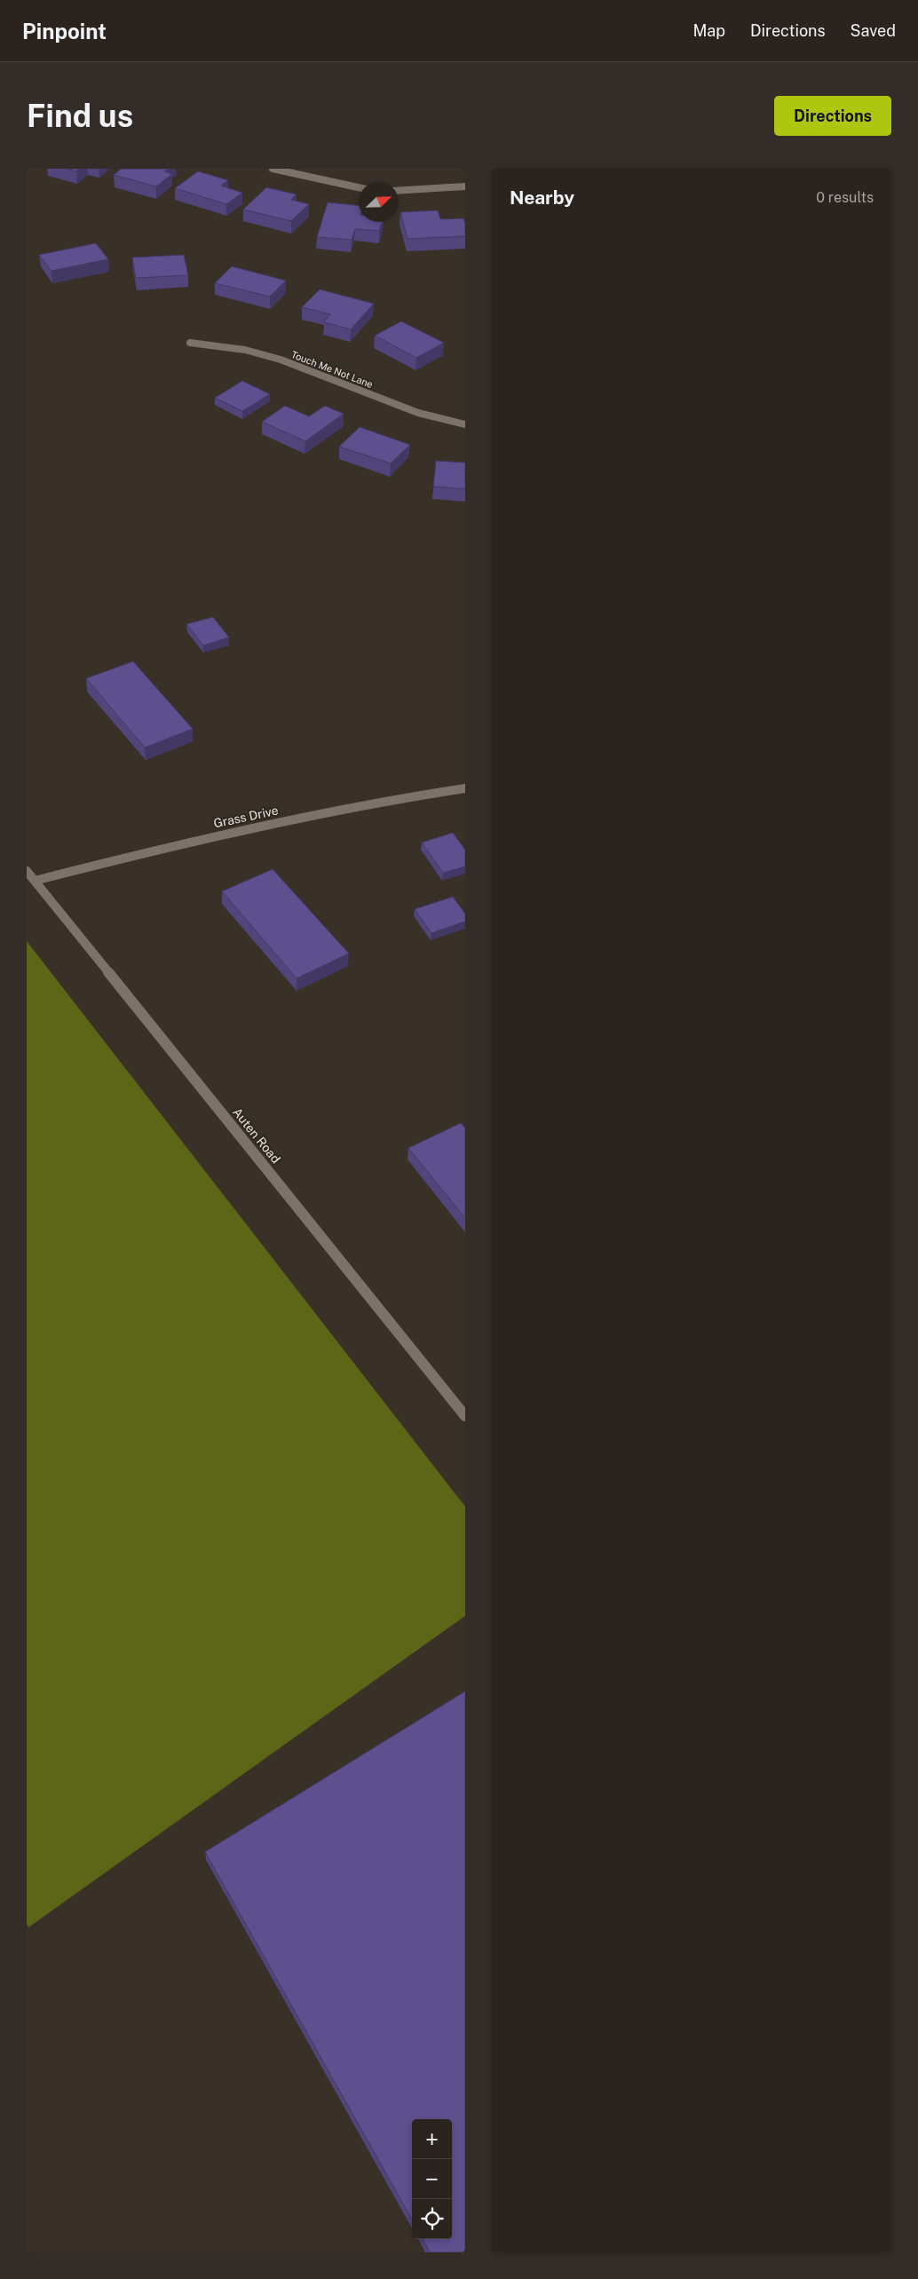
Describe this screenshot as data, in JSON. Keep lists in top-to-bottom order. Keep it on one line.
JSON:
{"streets":{"street":["Touch Me Not Lane","Grass Drive","Auten Road"]},"crossings":[["Grass Drive","Auten Road"]],"north":"top right","page":{"header":"Pinpoint","nav":["Map","Directions","Saved"],"buttons":"Directions","title":"Find us","heading":["Nearby","0 results"],"map_buttons":["+","−"]}}
